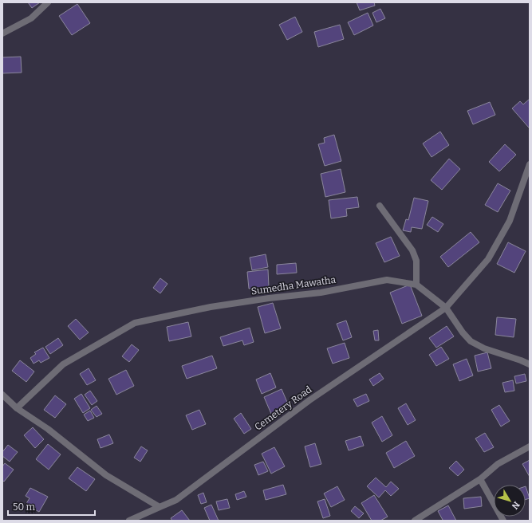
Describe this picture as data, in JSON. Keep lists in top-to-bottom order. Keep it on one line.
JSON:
{"streets":{"street":["Sumedha Mawatha","Cemetery Road"]},"crossings":[["Sumedha Mawatha","Cemetery Road"]],"scale_bar":"50 m","north":"bottom right"}
